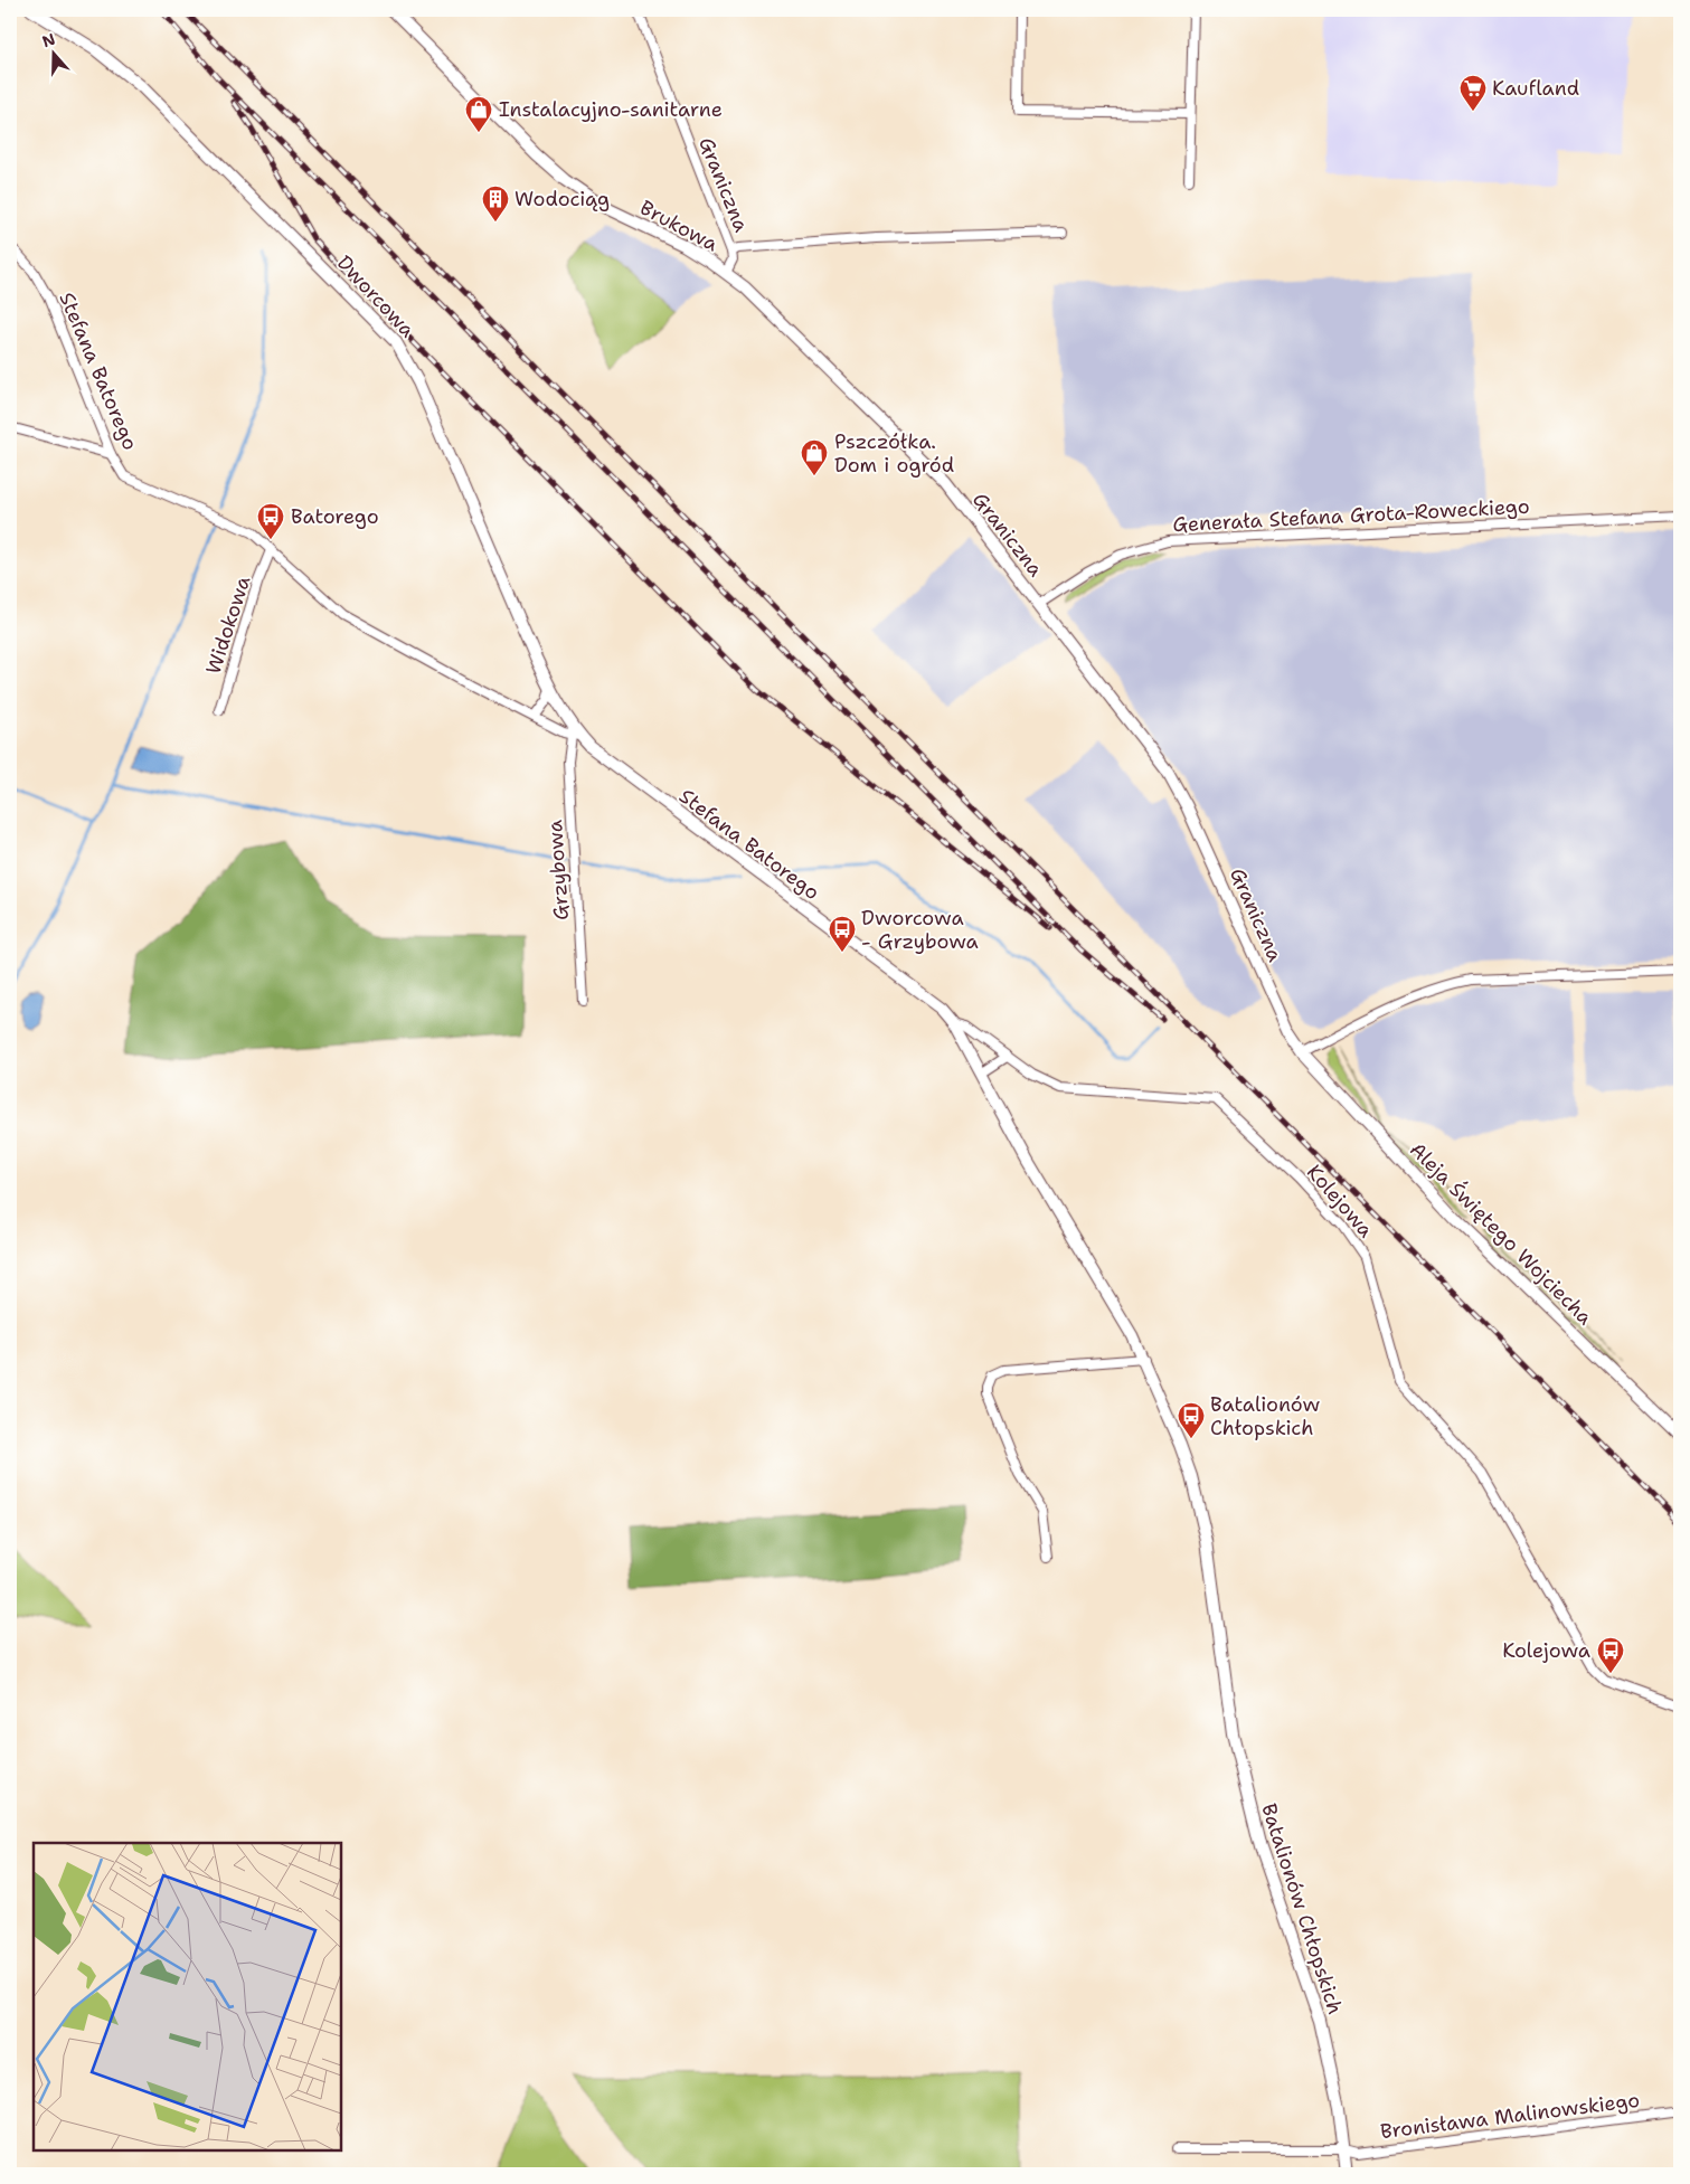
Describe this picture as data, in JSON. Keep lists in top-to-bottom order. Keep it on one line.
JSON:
{"streets":{"street":["Graniczna","Brukowa","Dworcowa","Stefana Batorego","Generała Stefana Grota-Roweckiego","Widokowa","Grzybowa","Kolejowa","Aleja Świętego Wojciecha","Batalionów Chłopskich","Bronisława Malinowskiego"]},"crossings":[["Graniczna","Brukowa"],["Graniczna","Generała Stefana Grota-Roweckiego"],["Graniczna","Aleja Świętego Wojciecha"],["Dworcowa","Stefana Batorego"],["Dworcowa","Grzybowa"],["Stefana Batorego","Widokowa"],["Stefana Batorego","Grzybowa"],["Stefana Batorego","Kolejowa"],["Stefana Batorego","Batalionów Chłopskich"],["Batalionów Chłopskich","Bronisława Malinowskiego"]],"places":{"supermarket":["Kaufland"],"shop":["Instalacyjno-sanitarne","Pszczółka. Dom i ogród"],"building":["Wodociąg"],"bus stop":["Batorego","Dworcowa - Grzybowa","Batalionów Chłopskich","Kolejowa"]},"north":"top"}
